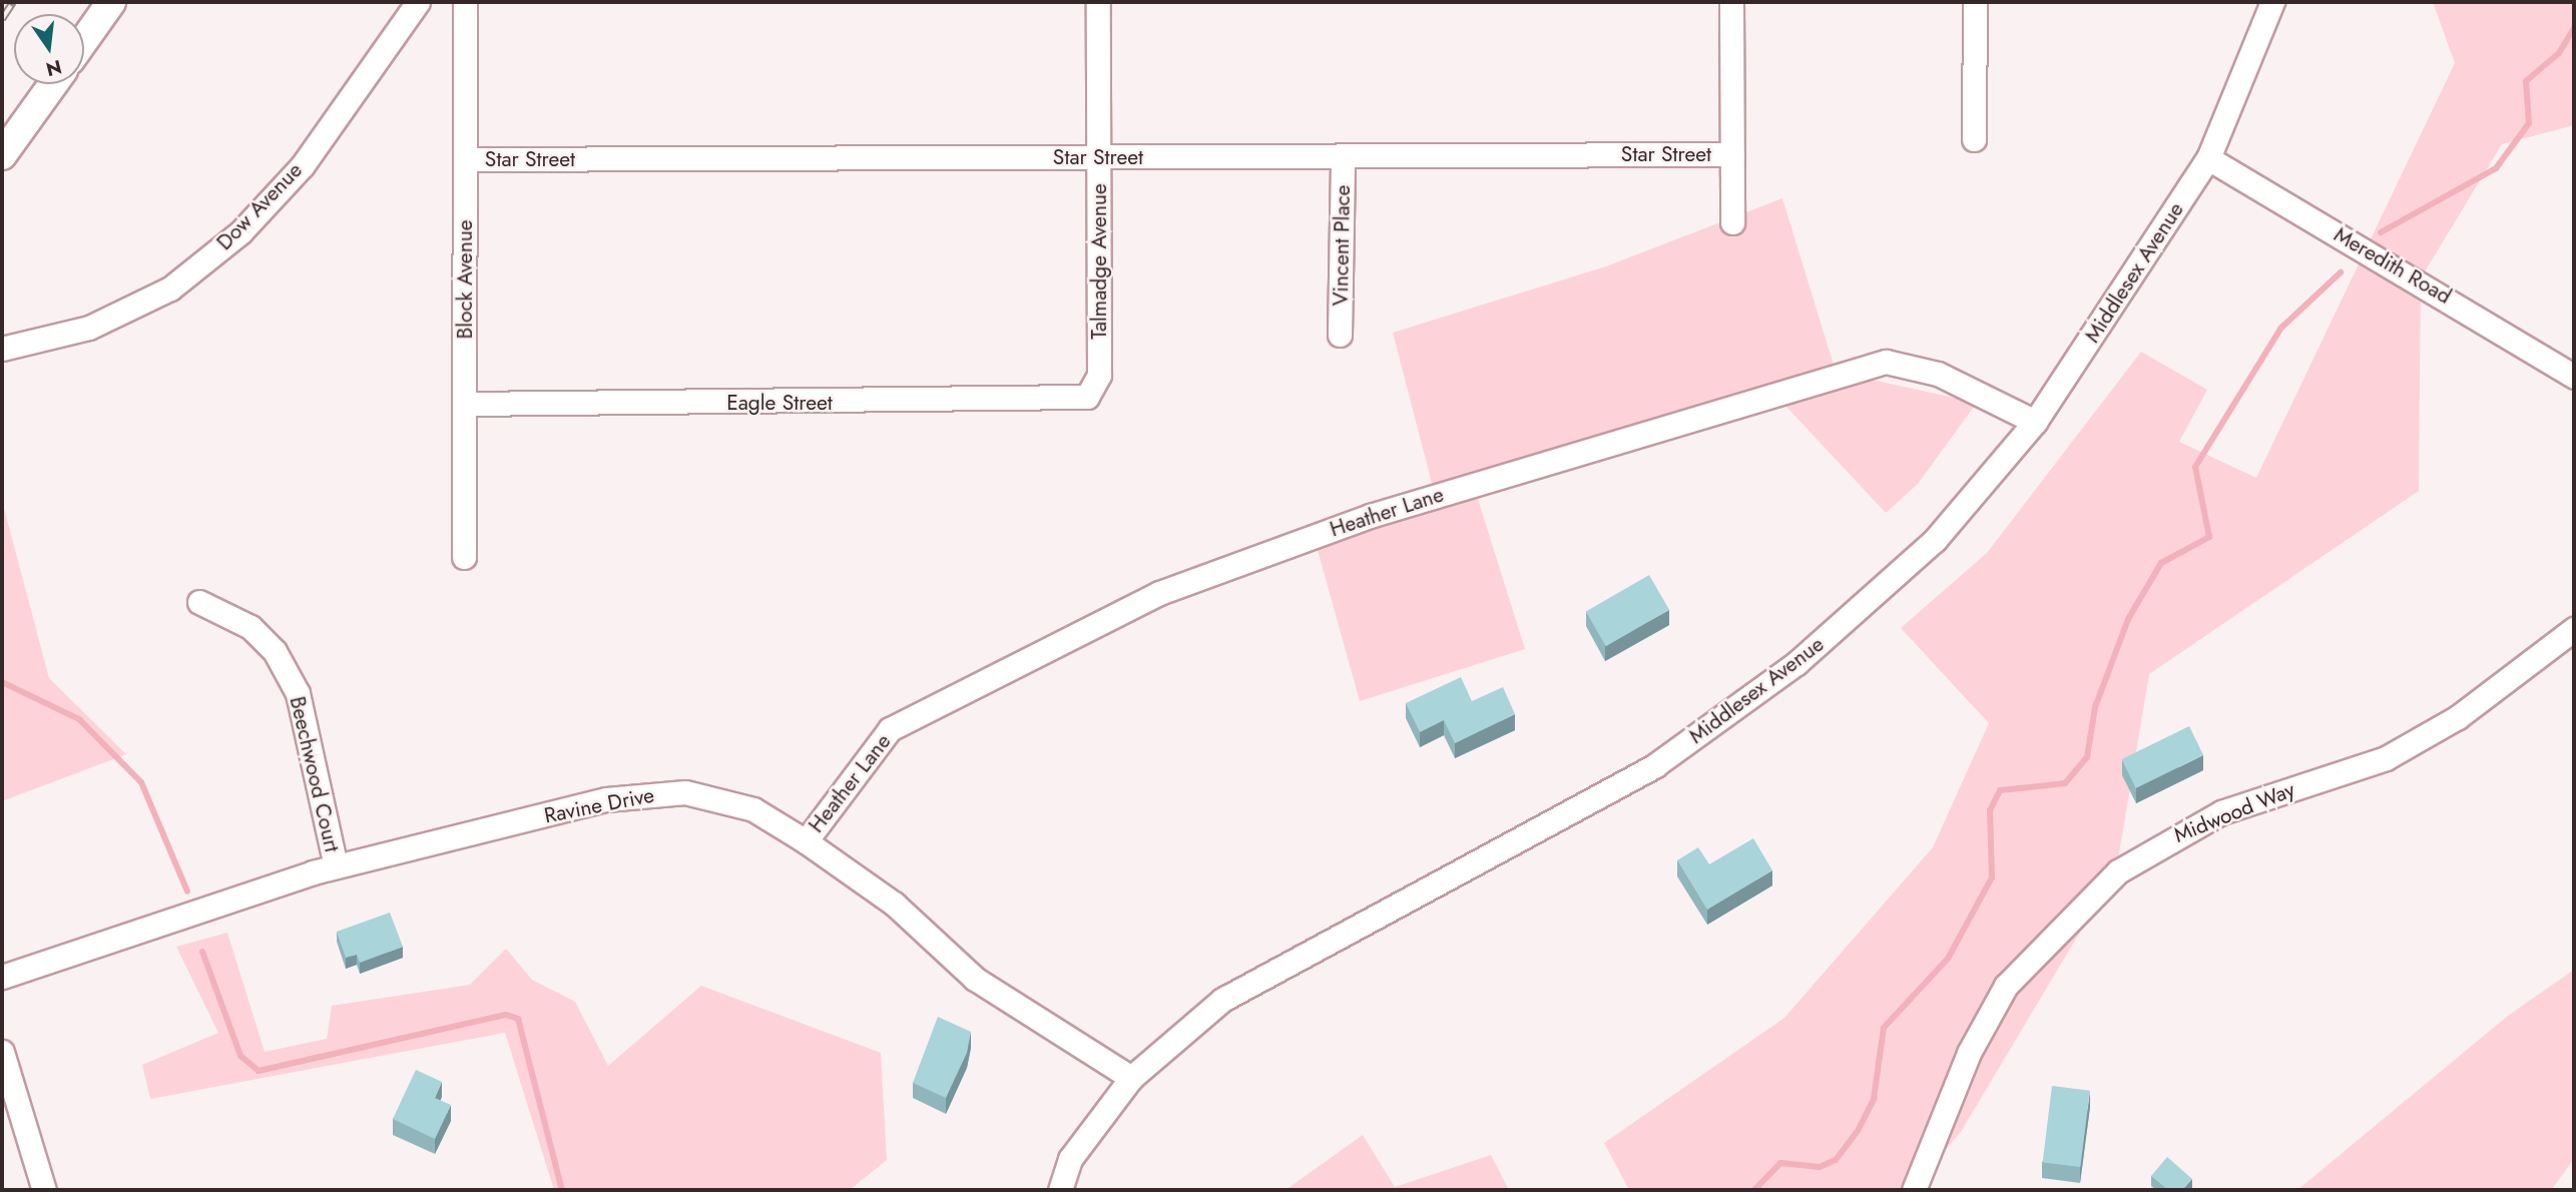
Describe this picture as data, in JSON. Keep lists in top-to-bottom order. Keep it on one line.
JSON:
{"streets":{"street":["Star Street","Dow Avenue","Vincent Place","Talmadge Avenue","Meredith Road","Middlesex Avenue","Block Avenue","Eagle Street","Heather Lane","Beechwood Court","Ravine Drive","Midwood Way"]},"crossings":[["Star Street","Vincent Place"],["Star Street","Talmadge Avenue"],["Star Street","Block Avenue"],["Talmadge Avenue","Eagle Street"],["Meredith Road","Middlesex Avenue"],["Middlesex Avenue","Heather Lane"],["Middlesex Avenue","Ravine Drive"],["Block Avenue","Eagle Street"],["Heather Lane","Ravine Drive"],["Beechwood Court","Ravine Drive"]],"north":"bottom"}
